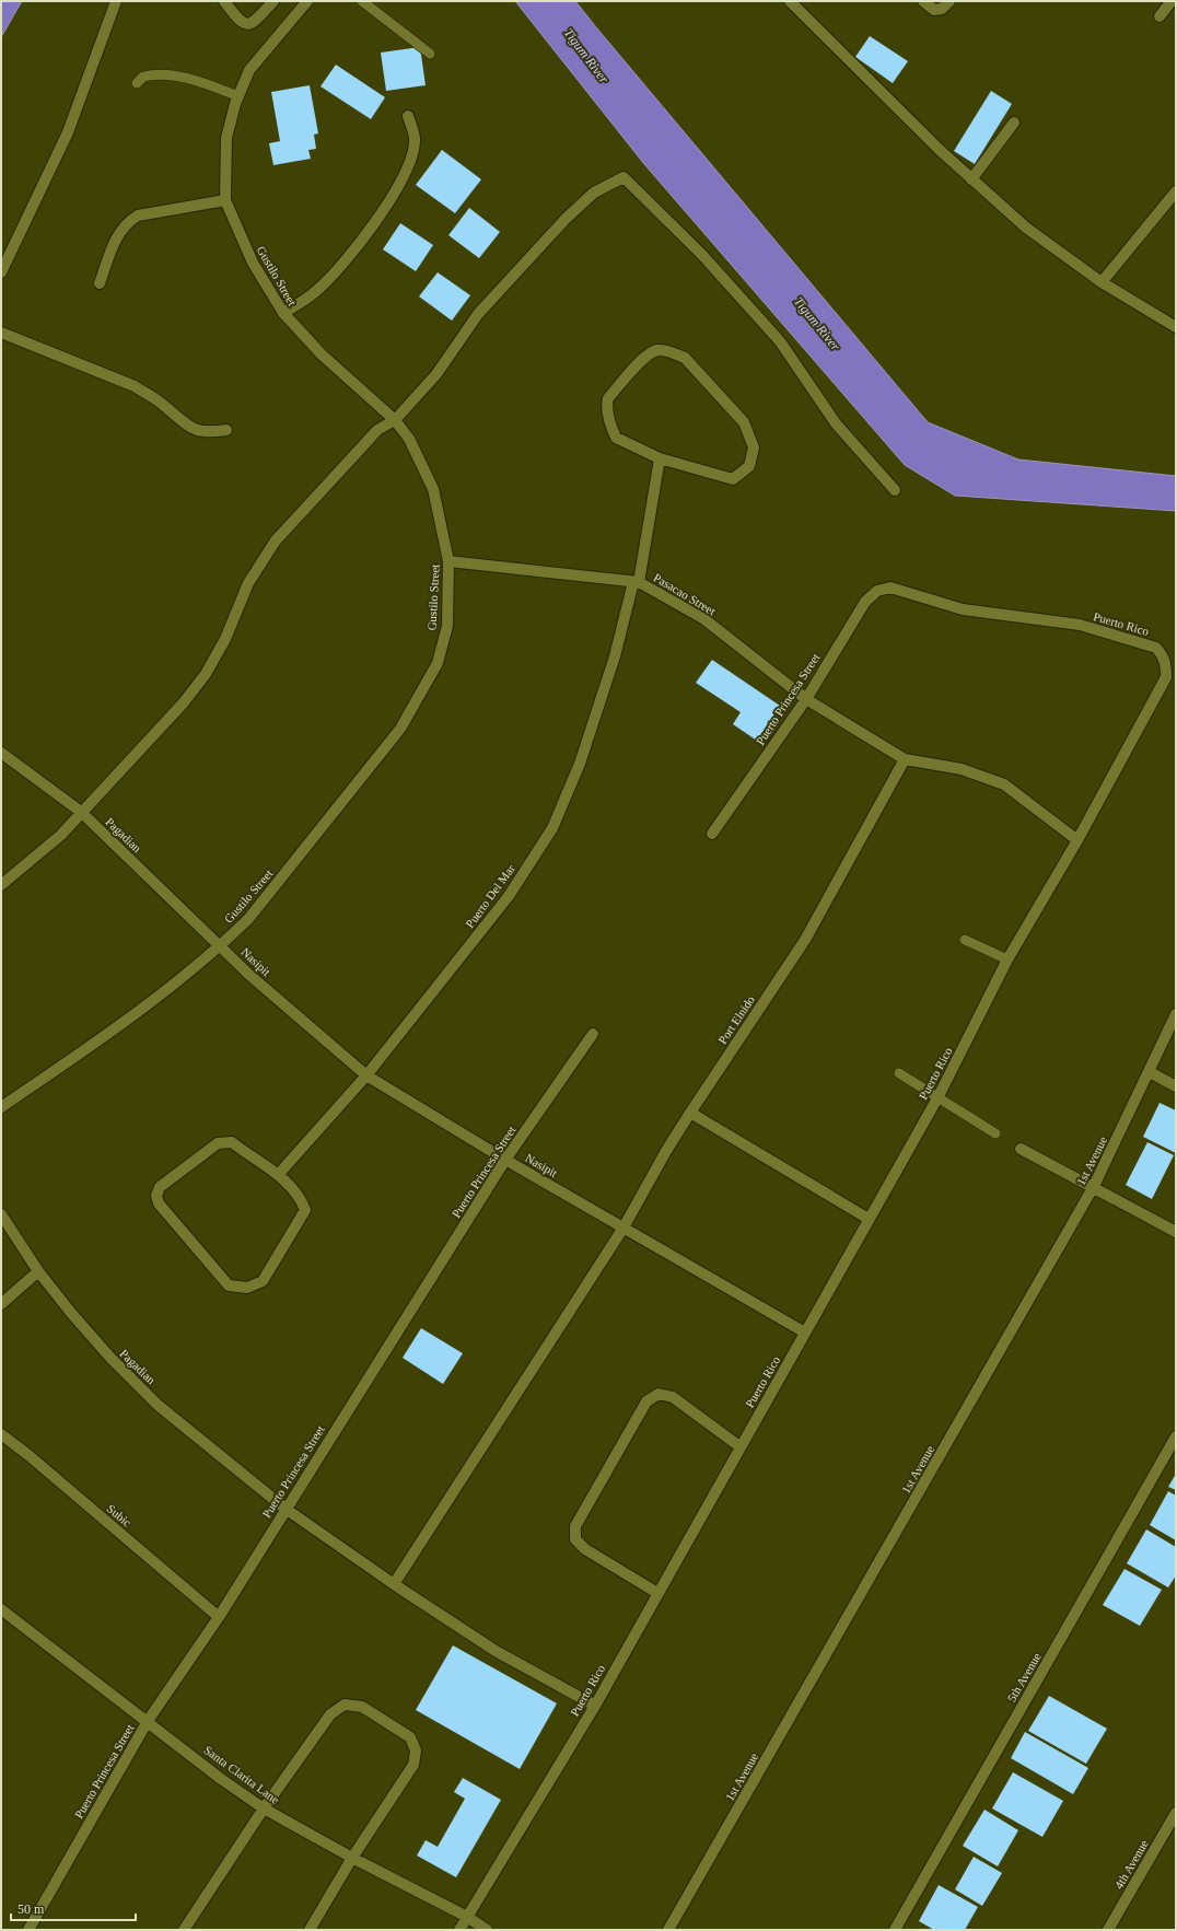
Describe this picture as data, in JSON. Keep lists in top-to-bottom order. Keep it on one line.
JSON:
{"streets":{"street":["Gustilo Street","Pasacao Street","Puerto Rico","Puerto Princesa Street","Pagadian","Puerto Del Mar","Nasipit","Port Elnido","1st Avenue","Subic","5th Avenue","Santa Clarita Lane","4th Avenue"]},"crossings":[["Gustilo Street","Pasacao Street"],["Gustilo Street","Pagadian"],["Gustilo Street","Nasipit"],["Pasacao Street","Puerto Princesa Street"],["Pasacao Street","Puerto Del Mar"],["Puerto Rico","Puerto Princesa Street"],["Puerto Rico","Pagadian"],["Puerto Rico","Nasipit"],["Puerto Rico","Santa Clarita Lane"],["Puerto Princesa Street","Pagadian"],["Puerto Princesa Street","Nasipit"],["Puerto Princesa Street","Subic"],["Puerto Princesa Street","Santa Clarita Lane"],["Pagadian","Nasipit"],["Pagadian","Port Elnido"],["Puerto Del Mar","Nasipit"],["Nasipit","Port Elnido"]],"water":["Tigum River"],"scale_bar":"50 m"}
